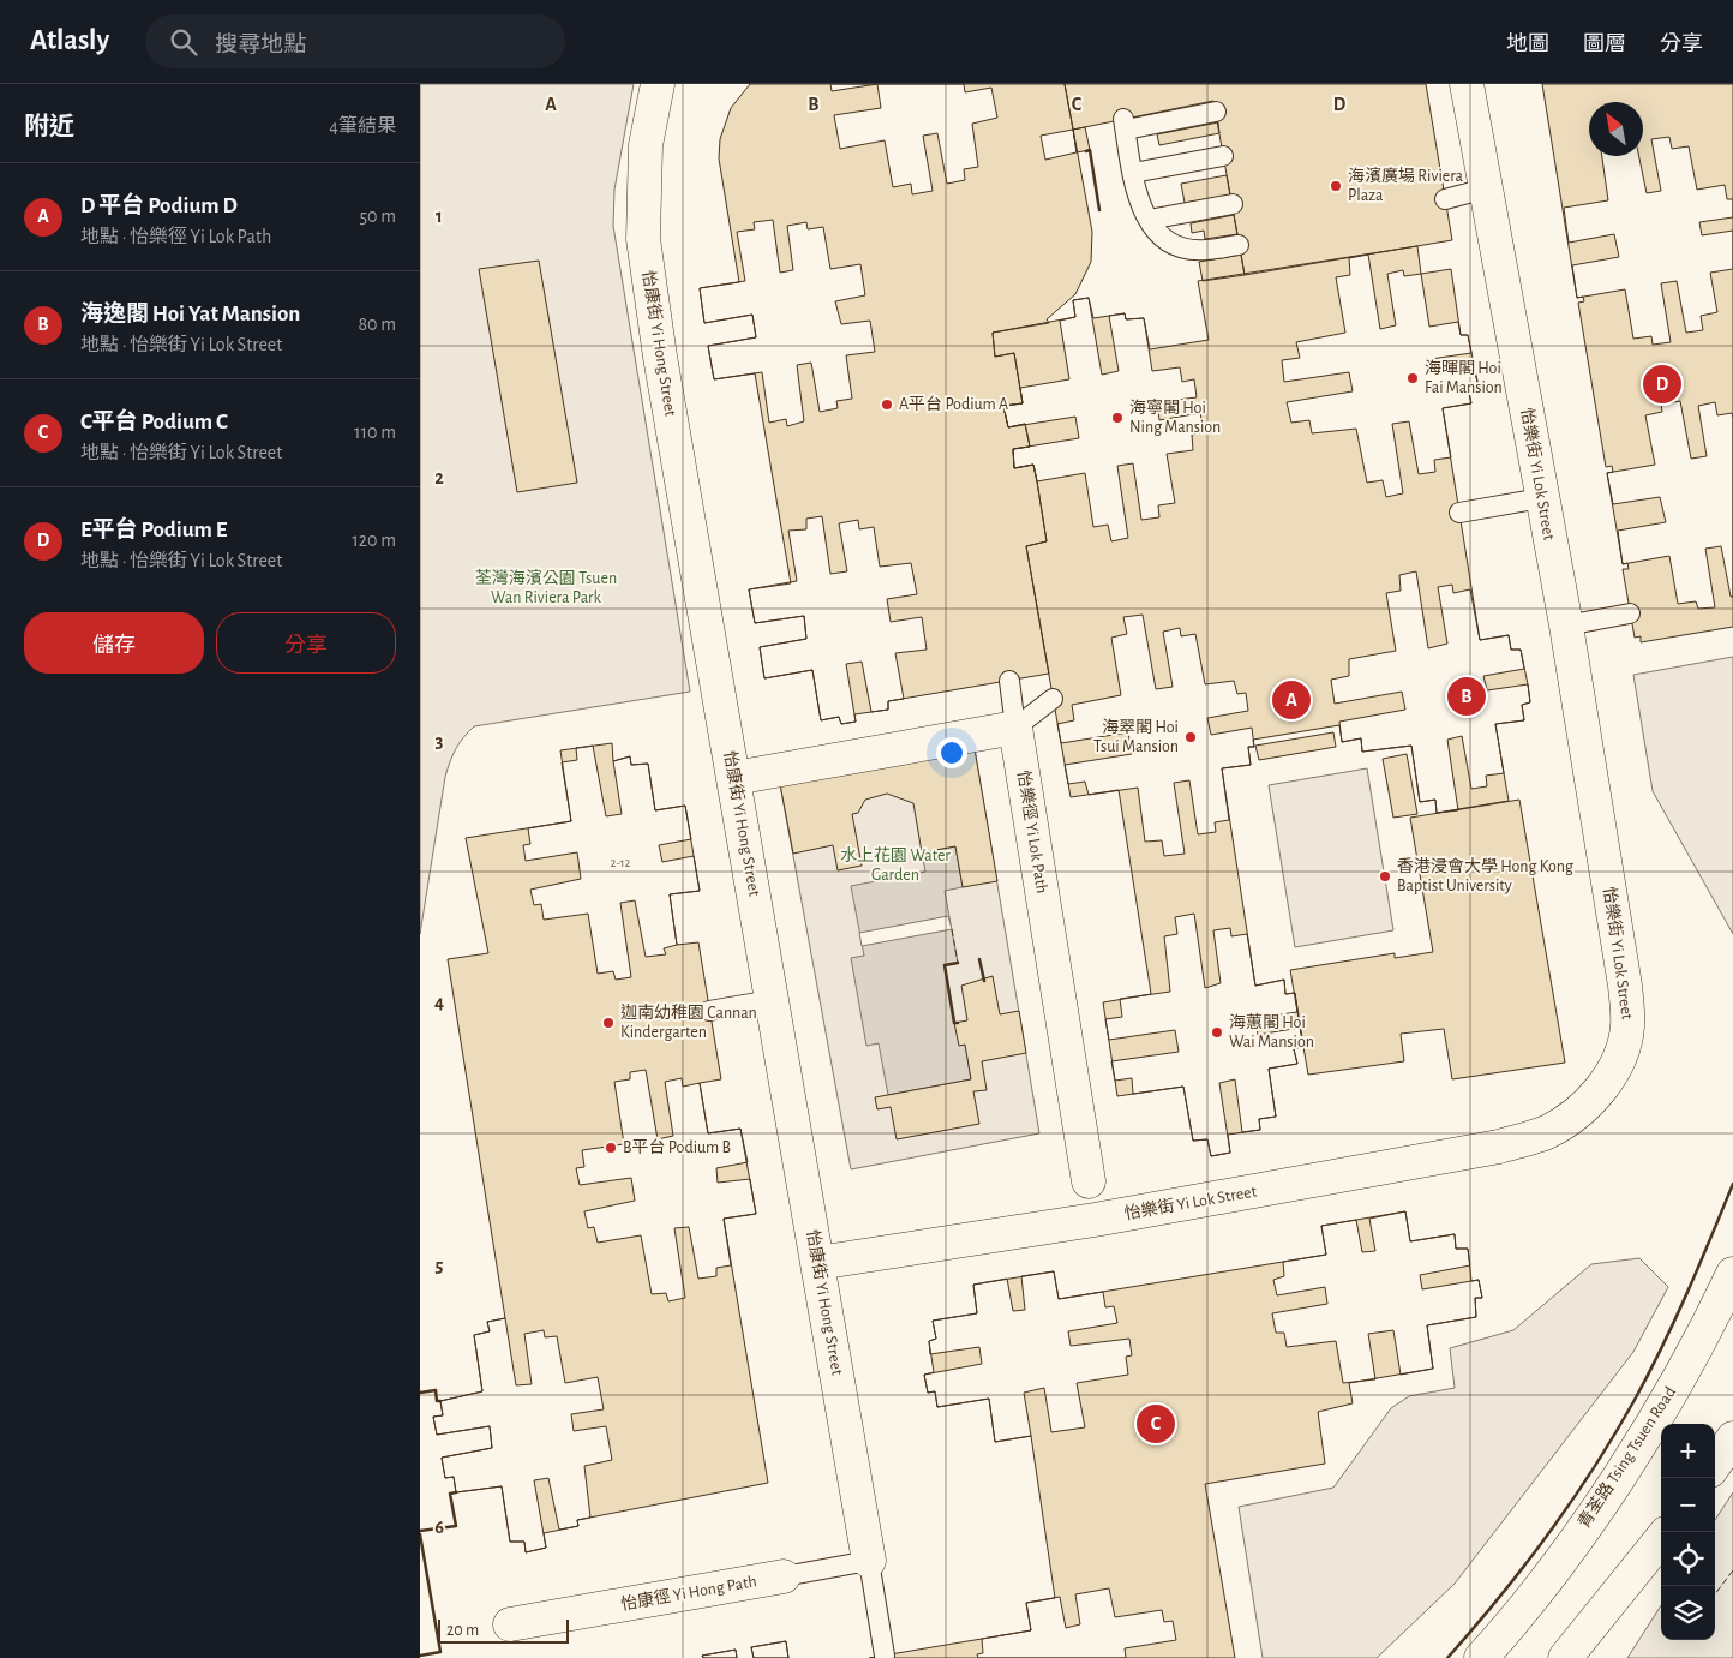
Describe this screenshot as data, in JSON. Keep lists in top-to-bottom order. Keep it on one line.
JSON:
{"streets":{"street":["怡康街 Yi Hong Street","怡樂街 Yi Lok Street","怡樂徑 Yi Lok Path","青荃路 Tsing Tsuen Road","怡康徑 Yi Hong Path"]},"crossings":[["怡康街 Yi Hong Street","怡樂街 Yi Lok Street"],["怡康街 Yi Hong Street","怡康徑 Yi Hong Path"],["怡樂街 Yi Lok Street","怡樂徑 Yi Lok Path"]],"parks":["荃灣海濱公園 Tsuen Wan Riviera Park","水上花園 Water Garden"],"places":["海濱廣場 Riviera Plaza","海暉閣 Hoi Fai Mansion","A平台 Podium A","海寧閣 Hoi Ning Mansion","海翠閣 Hoi Tsui Mansion","香港浸會大學 Hong Kong Baptist University","迦南幼稚園 Cannan Kindergarten","海蕙閣 Hoi Wai Mansion","B平台 Podium B"],"house_numbers":["2-12"],"scale_bar":"20 m","north":"top left","page":{"header":"Atlasly","search":"搜尋地點","nav":["地圖","圖層","分享"],"heading":["附近","4筆結果"],"list":[{"mark":"A","name":"D 平台 Podium D","note":"地點 · 怡樂徑 Yi Lok Path","value":"50 m"},{"mark":"B","name":"海逸閣 Hoi Yat Mansion","note":"地點 · 怡樂街 Yi Lok Street","value":"80 m"},{"mark":"C","name":"C平台 Podium C","note":"地點 · 怡樂街 Yi Lok Street","value":"110 m"},{"mark":"D","name":"E平台 Podium E","note":"地點 · 怡樂街 Yi Lok Street","value":"120 m"}],"pins":["D","B","A","C"],"buttons":["儲存","分享"],"map_buttons":["+","−"],"scale":"20 m"},"grid":{"columns":["A","B","C","D"],"rows":["1","2","3","4","5","6"]}}
